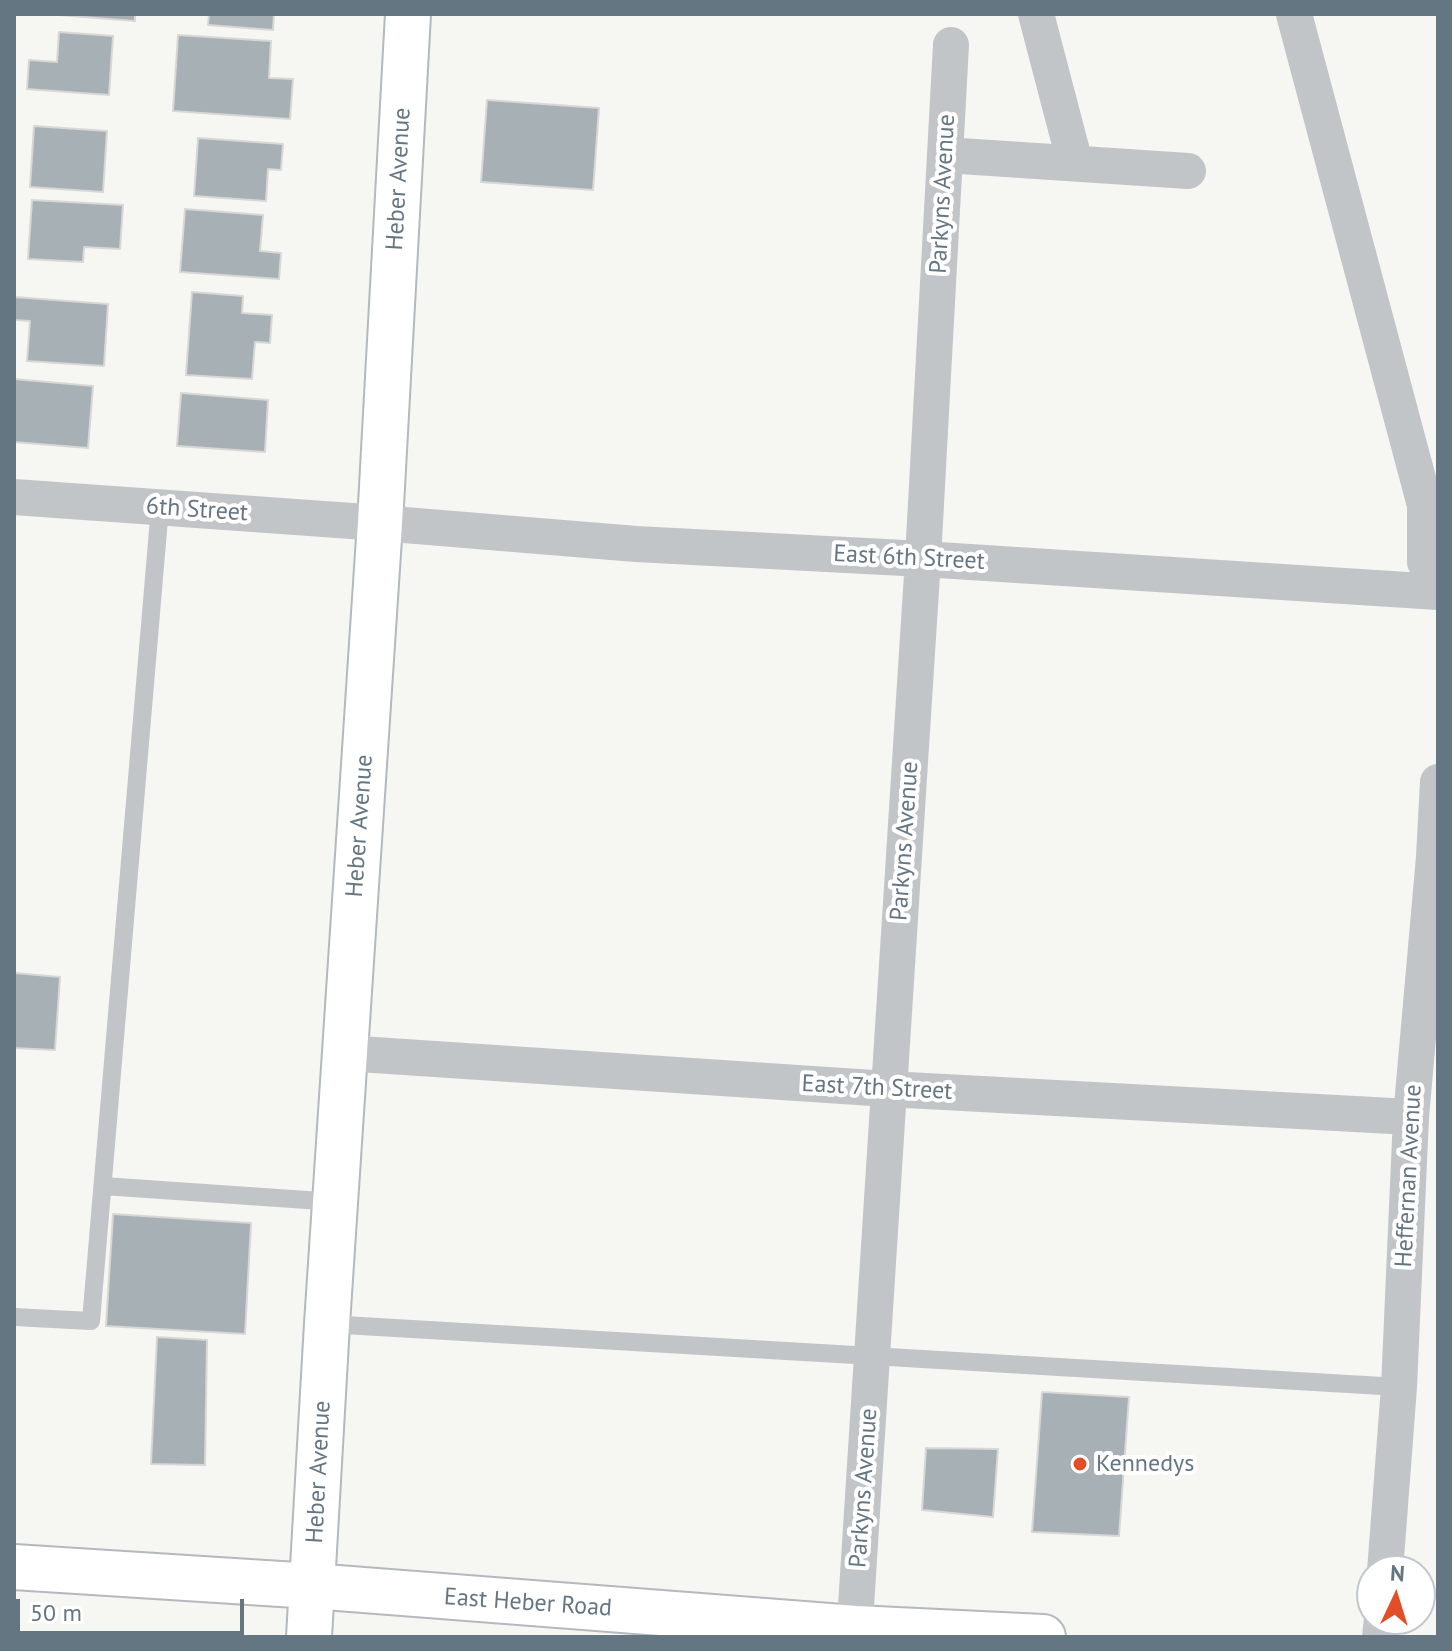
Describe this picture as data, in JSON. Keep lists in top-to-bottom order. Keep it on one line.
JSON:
{"streets":{"street":["Heber Avenue","Parkyns Avenue","6th Street","East 6th Street","East 7th Street","Heffernan Avenue","East Heber Road"]},"crossings":[["Heber Avenue","6th Street"],["Heber Avenue","East 6th Street"],["Heber Avenue","East 7th Street"],["Heber Avenue","East Heber Road"],["Parkyns Avenue","East 6th Street"],["Parkyns Avenue","East 7th Street"],["Parkyns Avenue","East Heber Road"],["6th Street","East 6th Street"],["East 7th Street","Heffernan Avenue"]],"places":["Kennedys"],"scale_bar":"50 m","north":"top"}
